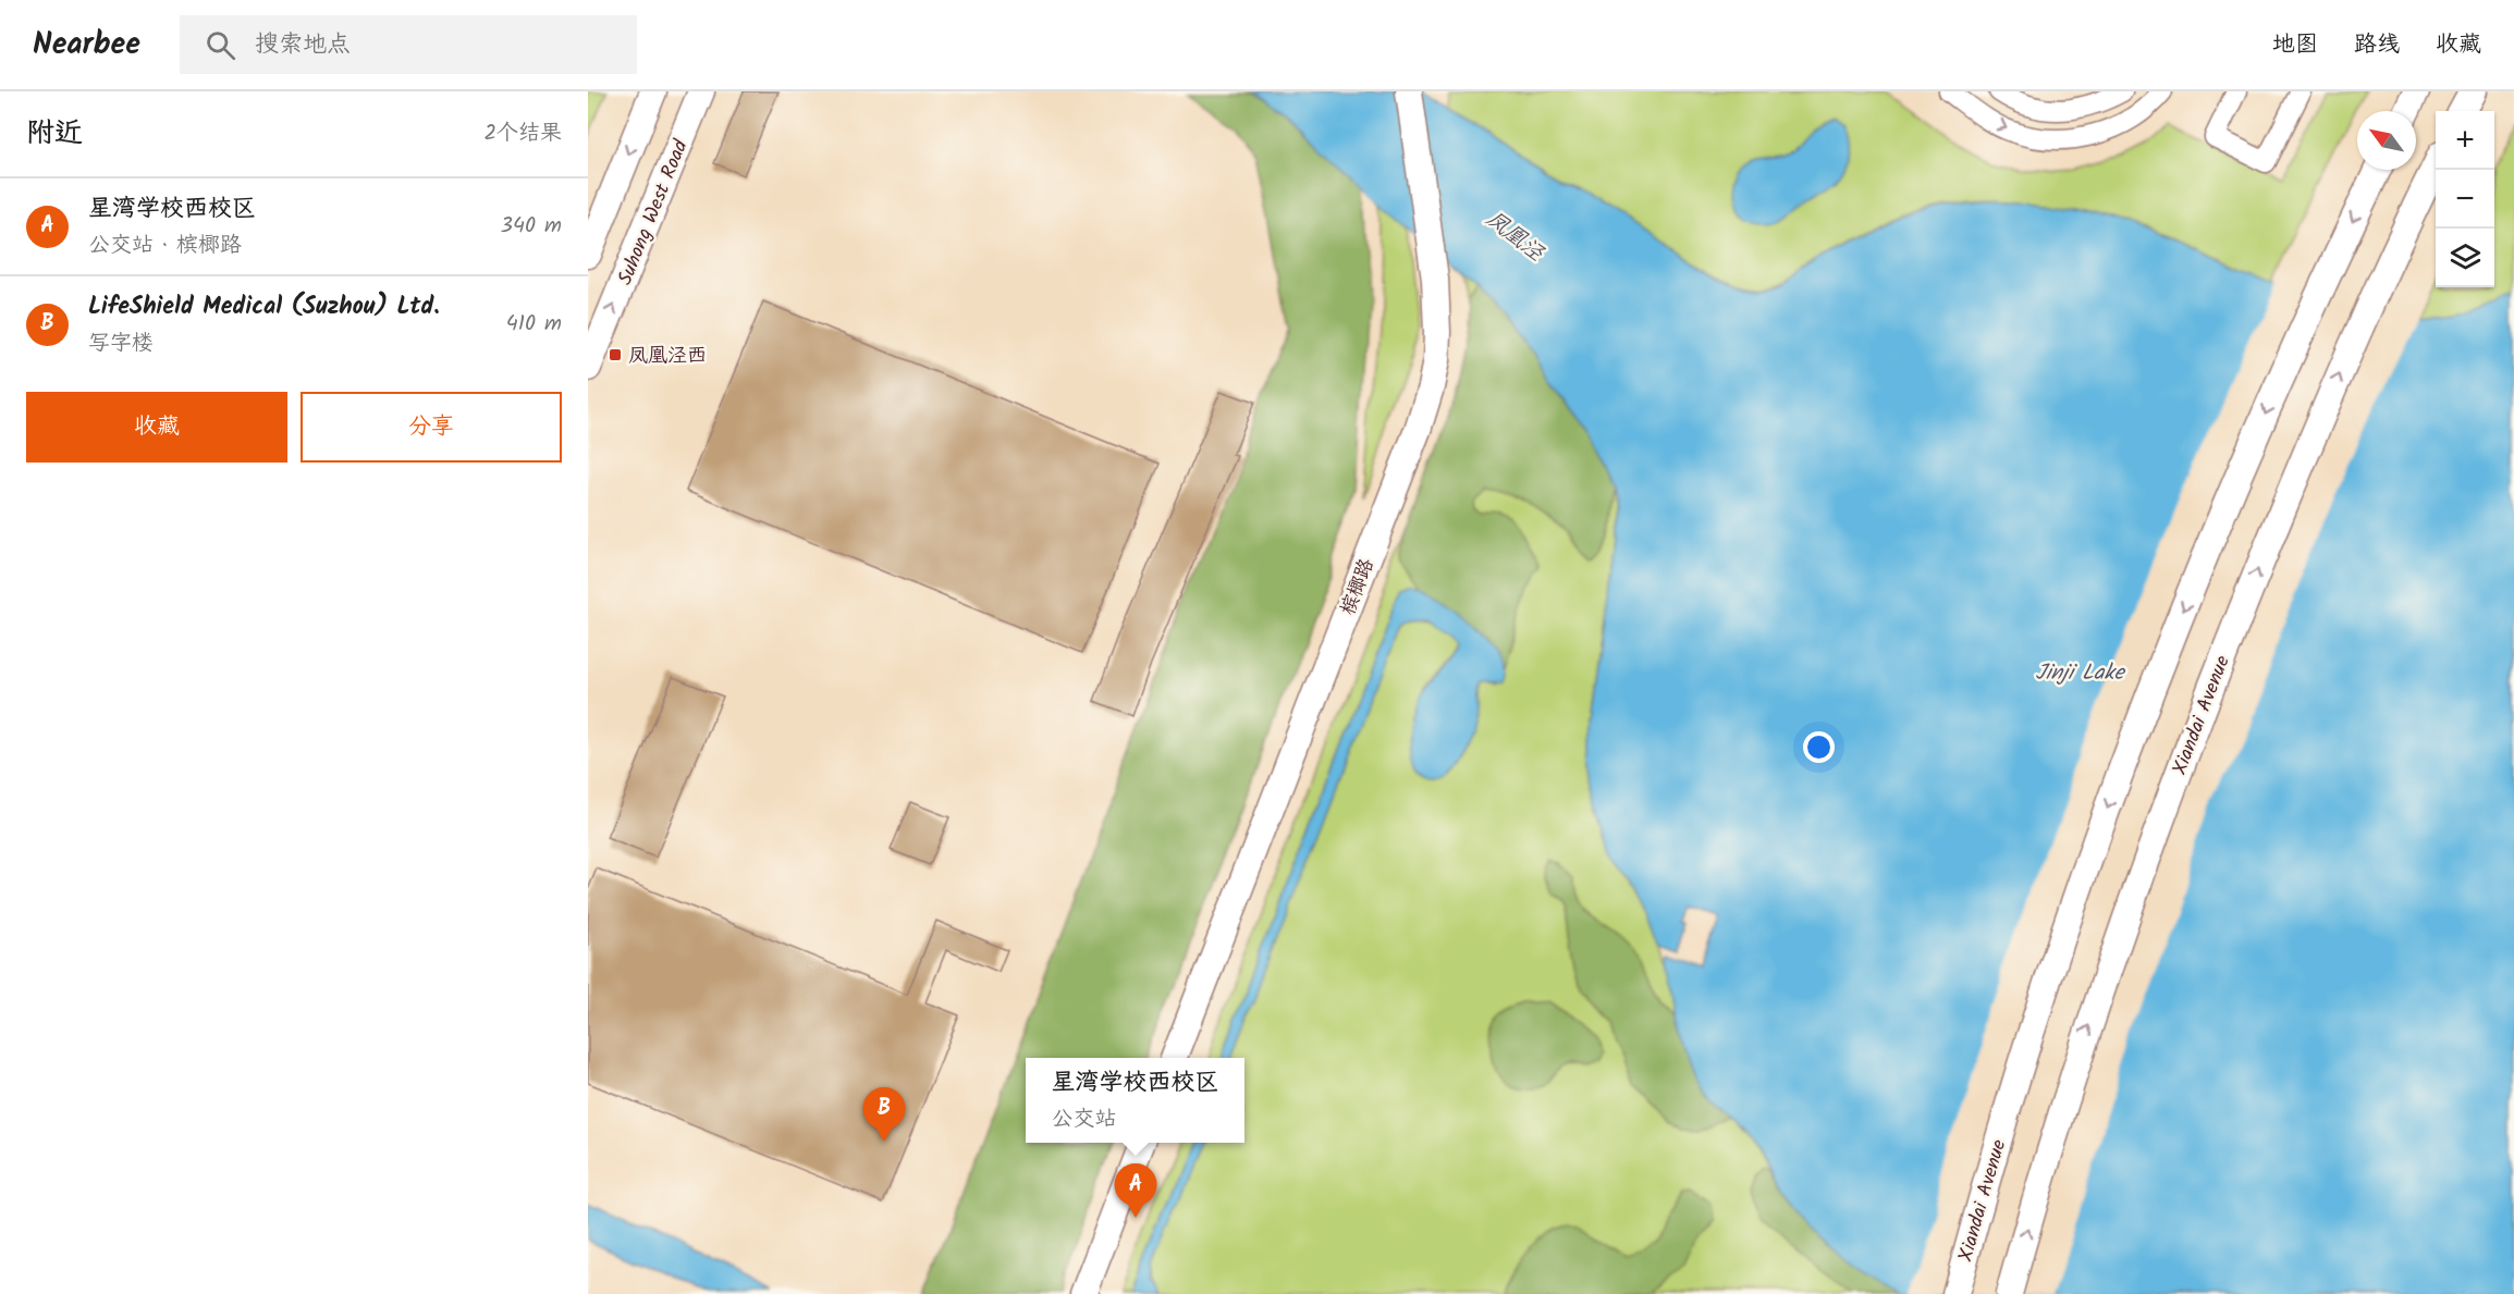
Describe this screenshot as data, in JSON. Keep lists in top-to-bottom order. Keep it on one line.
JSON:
{"streets":{"main road":["Suhong West Road","槟榔路","Xiandai Avenue"]},"water":["凤凰泾","Jinji Lake"],"places":{"transit":["凤凰泾西"]},"north":"top left","page":{"header":"Nearbee","search":"搜索地点","nav":["地图","路线","收藏"],"heading":["附近","2个结果"],"map_buttons":["+","−"],"list":[{"mark":"A","name":"星湾学校西校区","note":"公交站 · 槟榔路","value":"340 m"},{"mark":"B","name":"LifeShield Medical (Suzhou) Ltd.","note":"写字楼","value":"410 m"}],"buttons":["收藏","分享"],"popup":["星湾学校西校区","公交站"],"pins":["B","A"]}}
